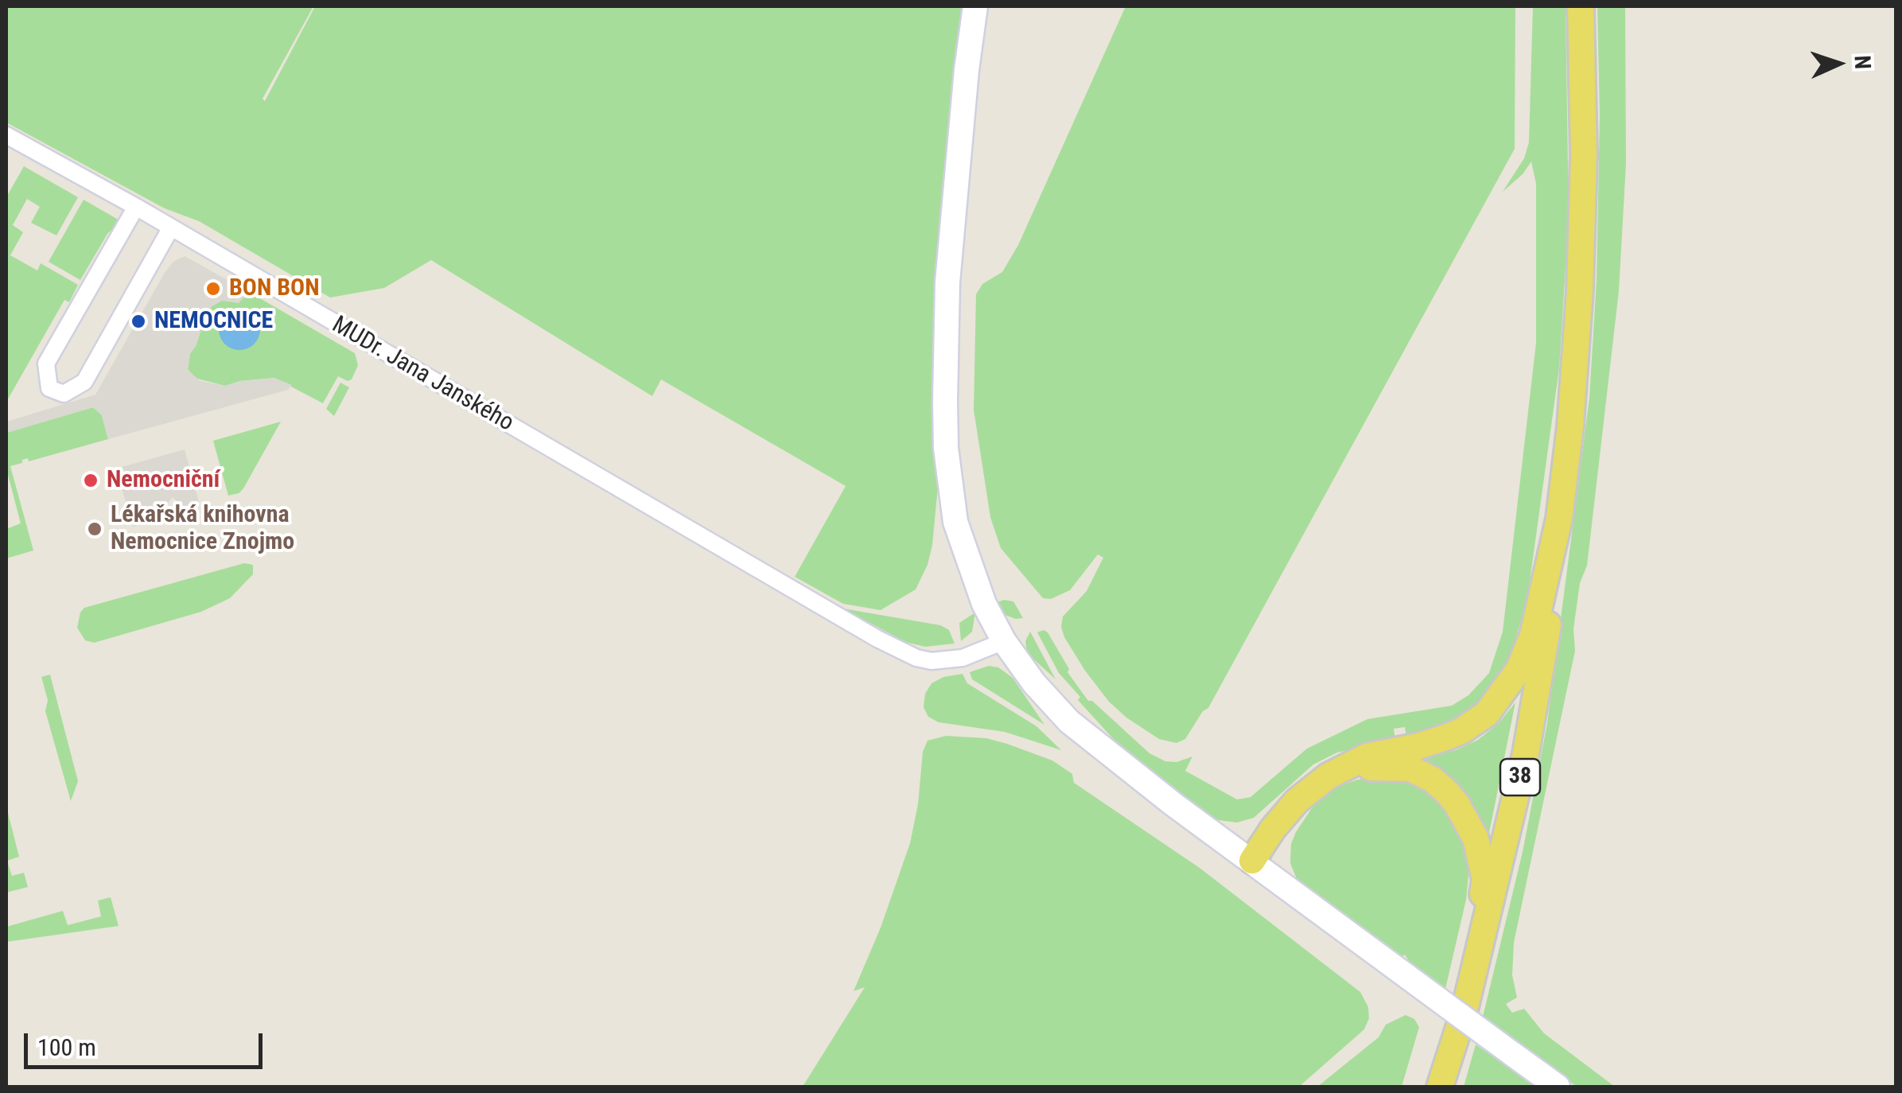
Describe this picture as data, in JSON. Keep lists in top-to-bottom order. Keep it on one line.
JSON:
{"streets":{"main road":["38"],"street":["MUDr. Jana Janského"]},"places":["BON BON","NEMOCNICE","Nemocniční","Lékařská knihovna Nemocnice Znojmo"],"scale_bar":"100 m","north":"right"}
